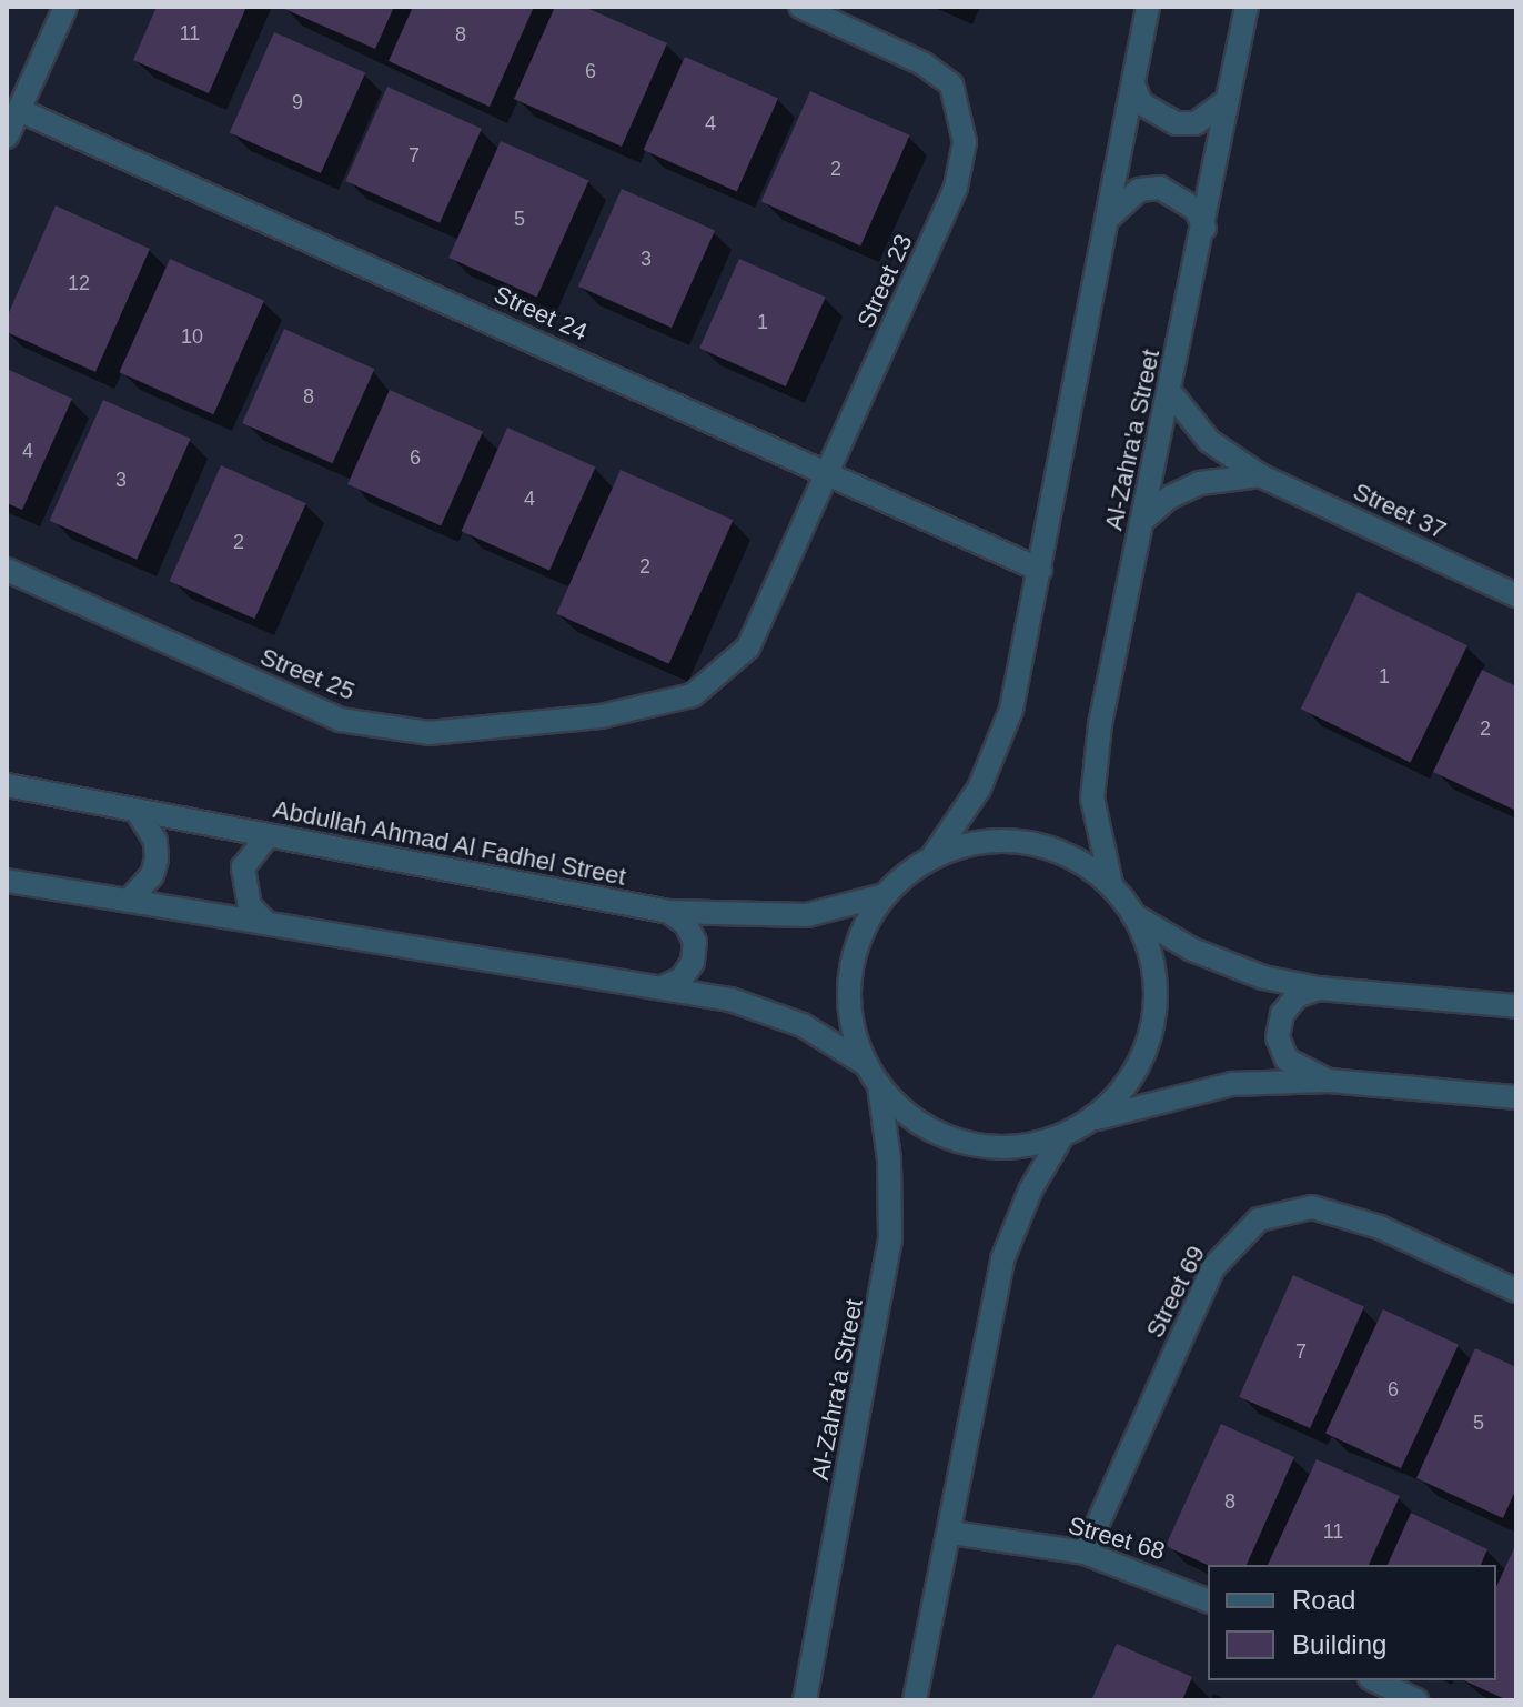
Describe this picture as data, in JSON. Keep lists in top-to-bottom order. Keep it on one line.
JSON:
{"streets":{"street":["Street 23","Street 24","Al-Zahra'a Street","Street 37","Street 25","Abdullah Ahmad Al Fadhel Street","Street 69","Street 68"]},"crossings":[["Street 23","Street 24"],["Street 23","Street 25"],["Al-Zahra'a Street","Street 37"],["Al-Zahra'a Street","Abdullah Ahmad Al Fadhel Street"],["Street 69","Street 68"]],"house_numbers":["11","8","6","9","4","7","2","5","3","12","1","10","8","4","6","3","4","2","2","1","2","7","6","5","8","11"],"legend":["Road","Building"]}
